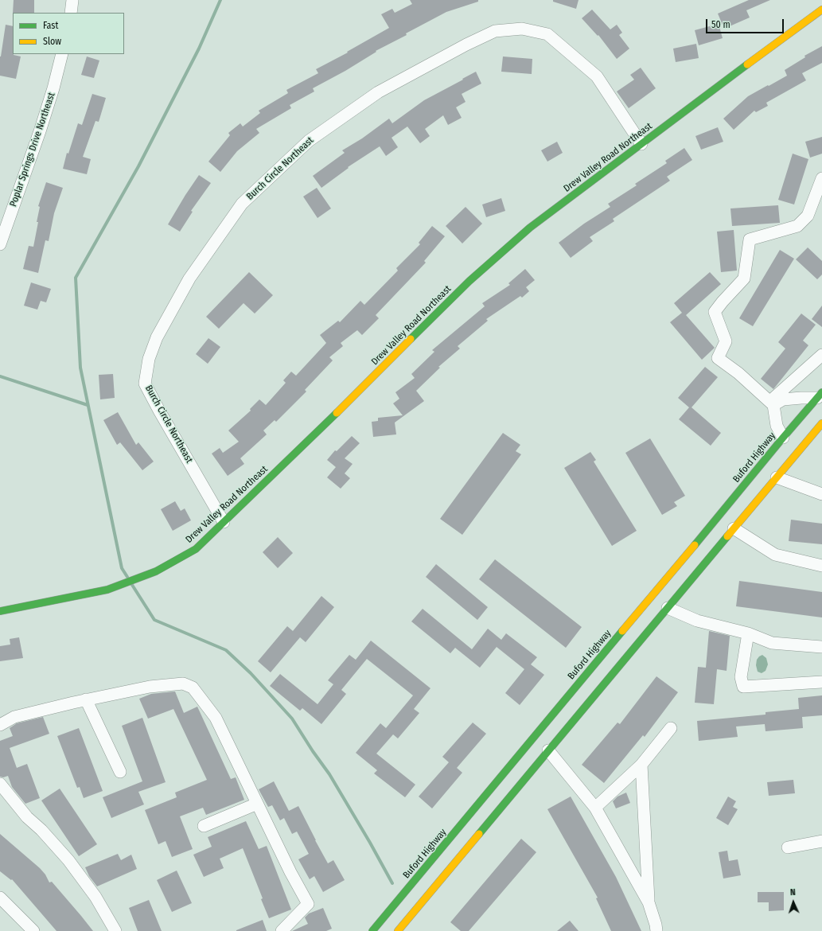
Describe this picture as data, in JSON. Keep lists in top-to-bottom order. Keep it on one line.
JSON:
{"streets":{"main road":["Drew Valley Road Northeast","Buford Highway"],"street":["Poplar Springs Drive Northeast","Burch Circle Northeast"]},"crossings":[["Drew Valley Road Northeast","Burch Circle Northeast"]],"legend":["Fast","Slow"],"scale_bar":"50 m","north":"top"}
